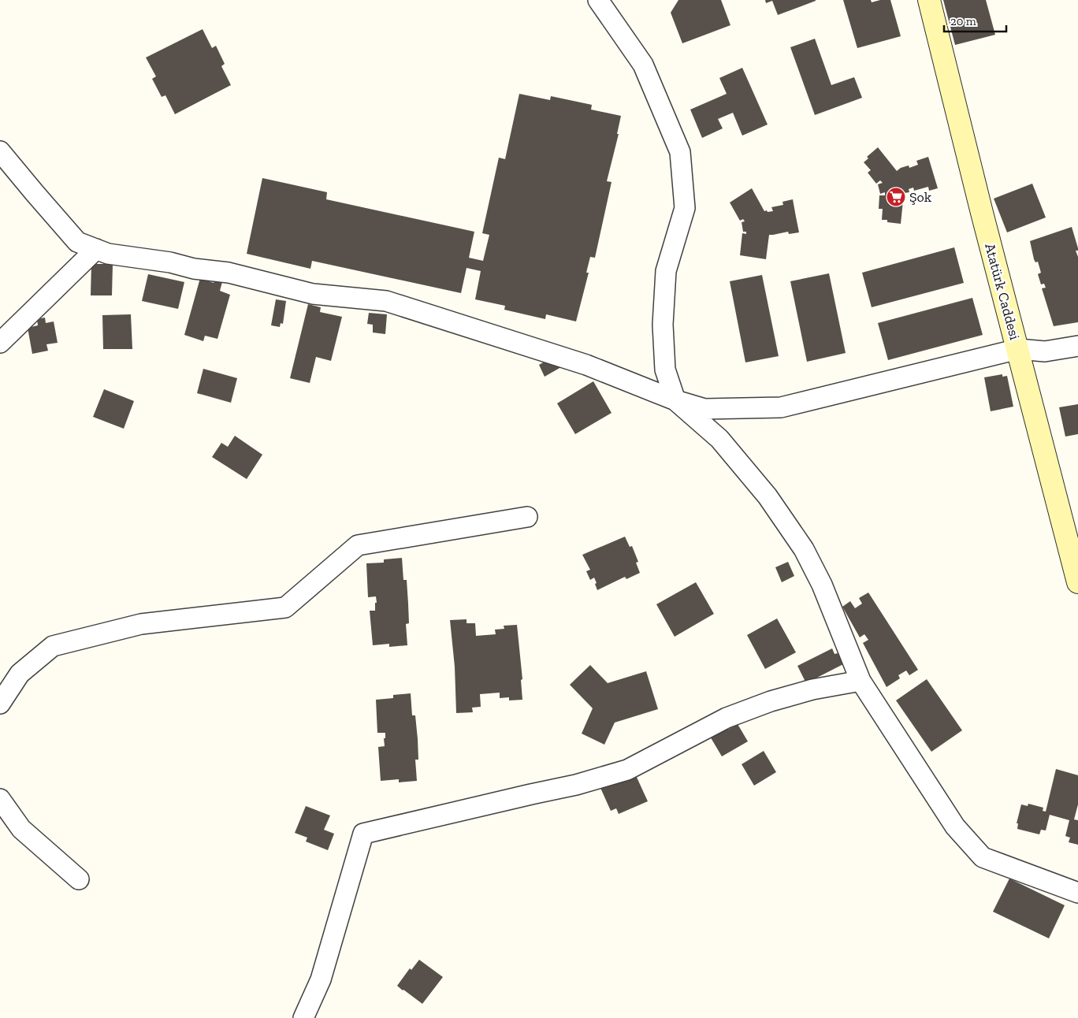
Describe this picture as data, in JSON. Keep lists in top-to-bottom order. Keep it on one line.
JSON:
{"streets":{"street":["Atatürk Caddesi"]},"places":{"supermarket":["Şok"]},"scale_bar":"20 m"}
